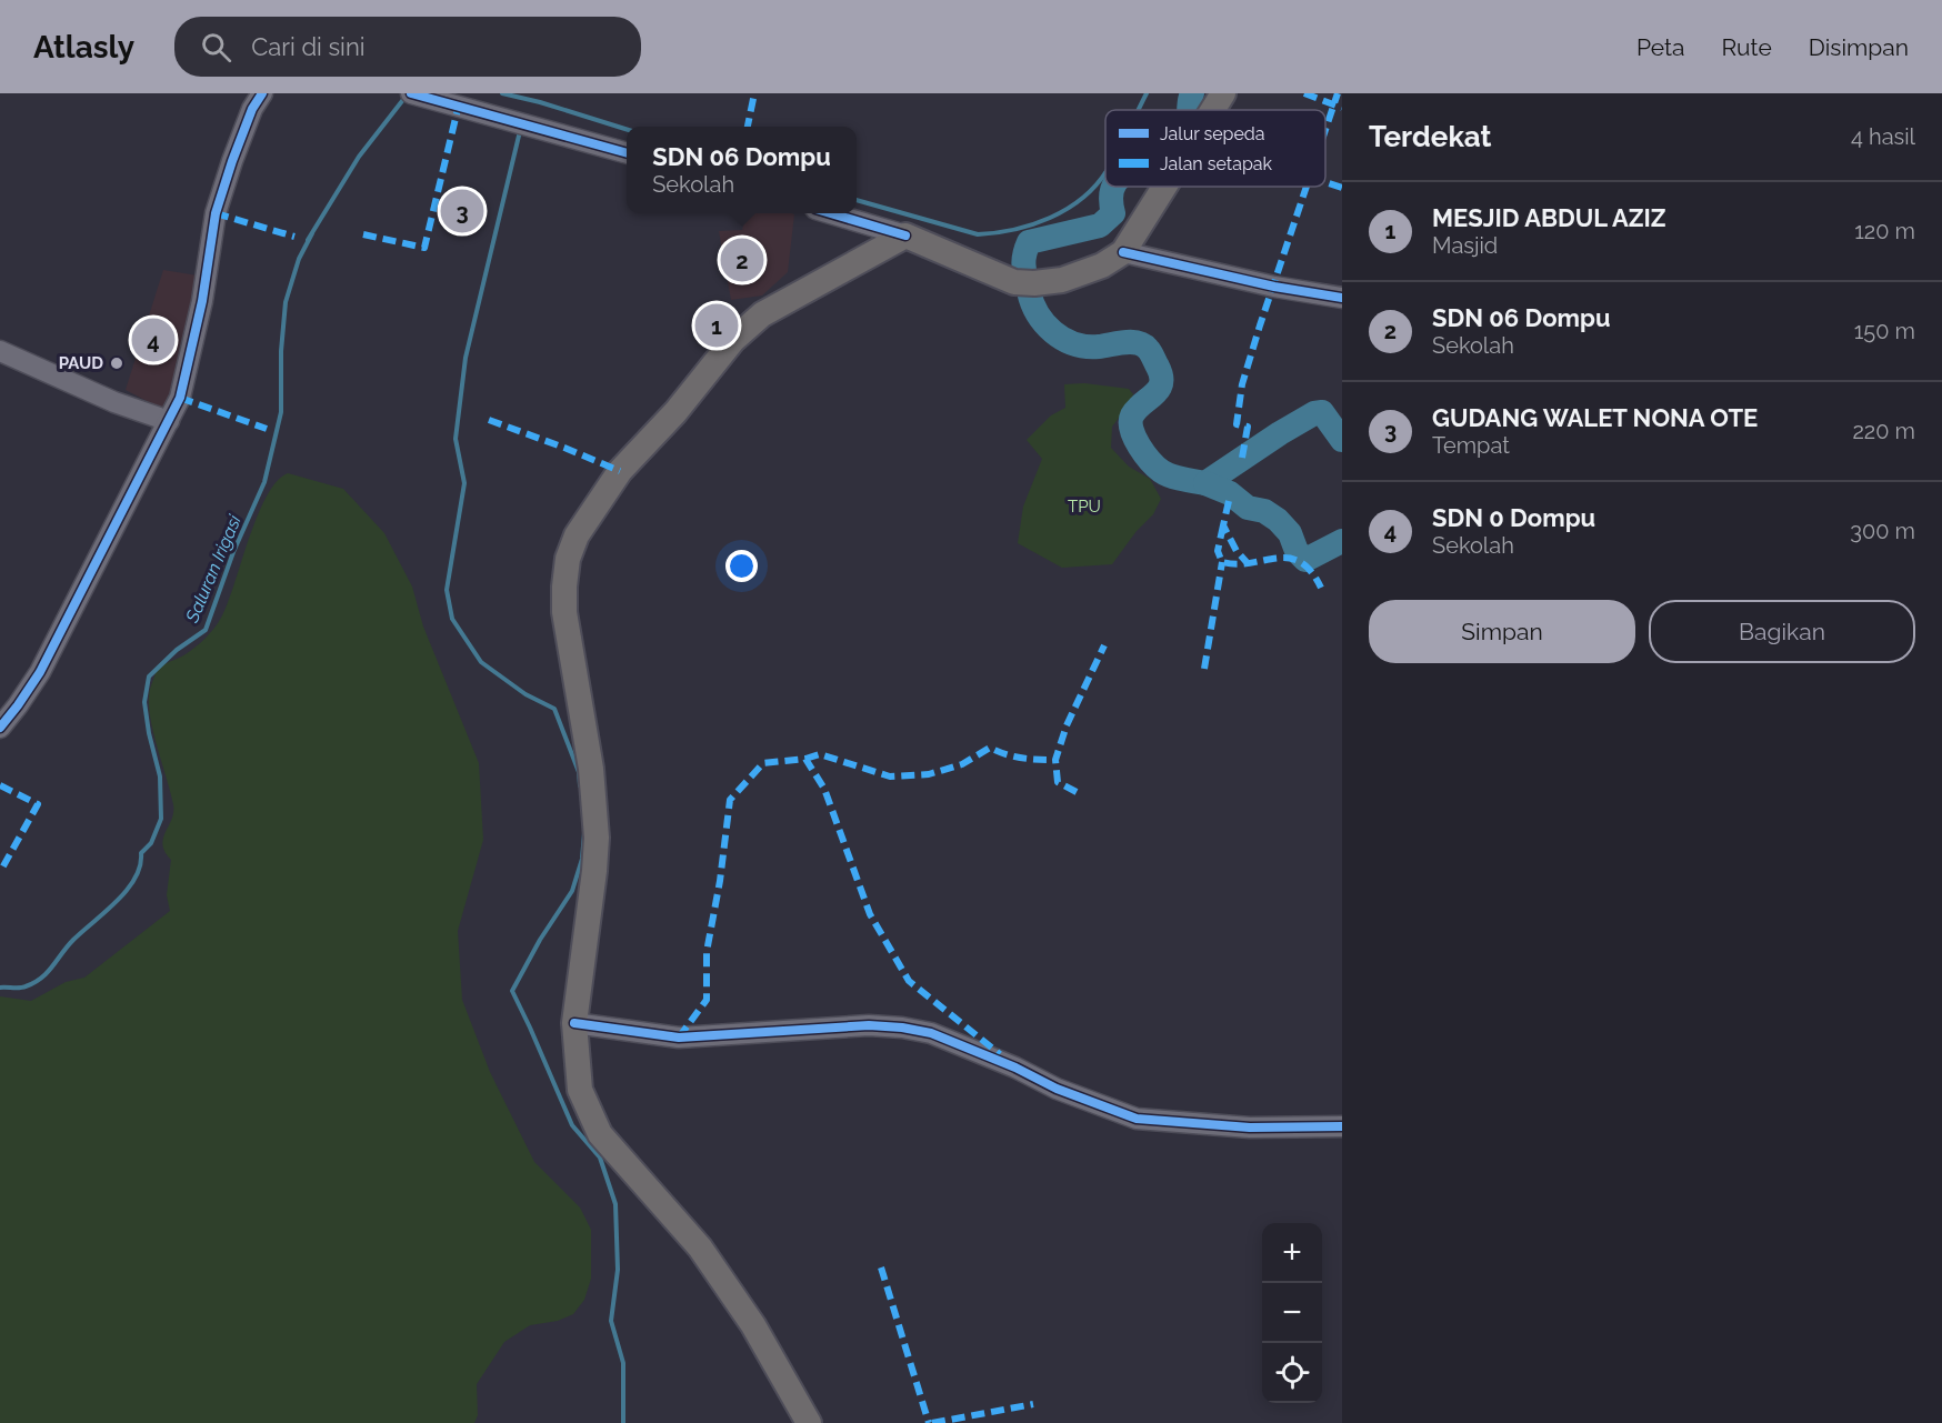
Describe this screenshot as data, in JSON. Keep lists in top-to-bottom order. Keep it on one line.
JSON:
{"water":["Saluran Irigasi"],"parks":["TPU"],"places":["PAUD"],"legend":["Jalur sepeda","Jalan setapak"],"page":{"header":"Atlasly","search":"Cari di sini","nav":["Peta","Rute","Disimpan"],"heading":["Terdekat","4 hasil"],"popup":["SDN 06 Dompu","Sekolah"],"list":[{"mark":"1","name":"MESJID ABDUL AZIZ","note":"Masjid","value":"120 m"},{"mark":"2","name":"SDN 06 Dompu","note":"Sekolah","value":"150 m"},{"mark":"3","name":"GUDANG WALET NONA OTE","note":"Tempat","value":"220 m"},{"mark":"4","name":"SDN 0 Dompu","note":"Sekolah","value":"300 m"}],"pins":["3","2","1","4"],"buttons":["Simpan","Bagikan"],"map_buttons":["+","−"]}}
